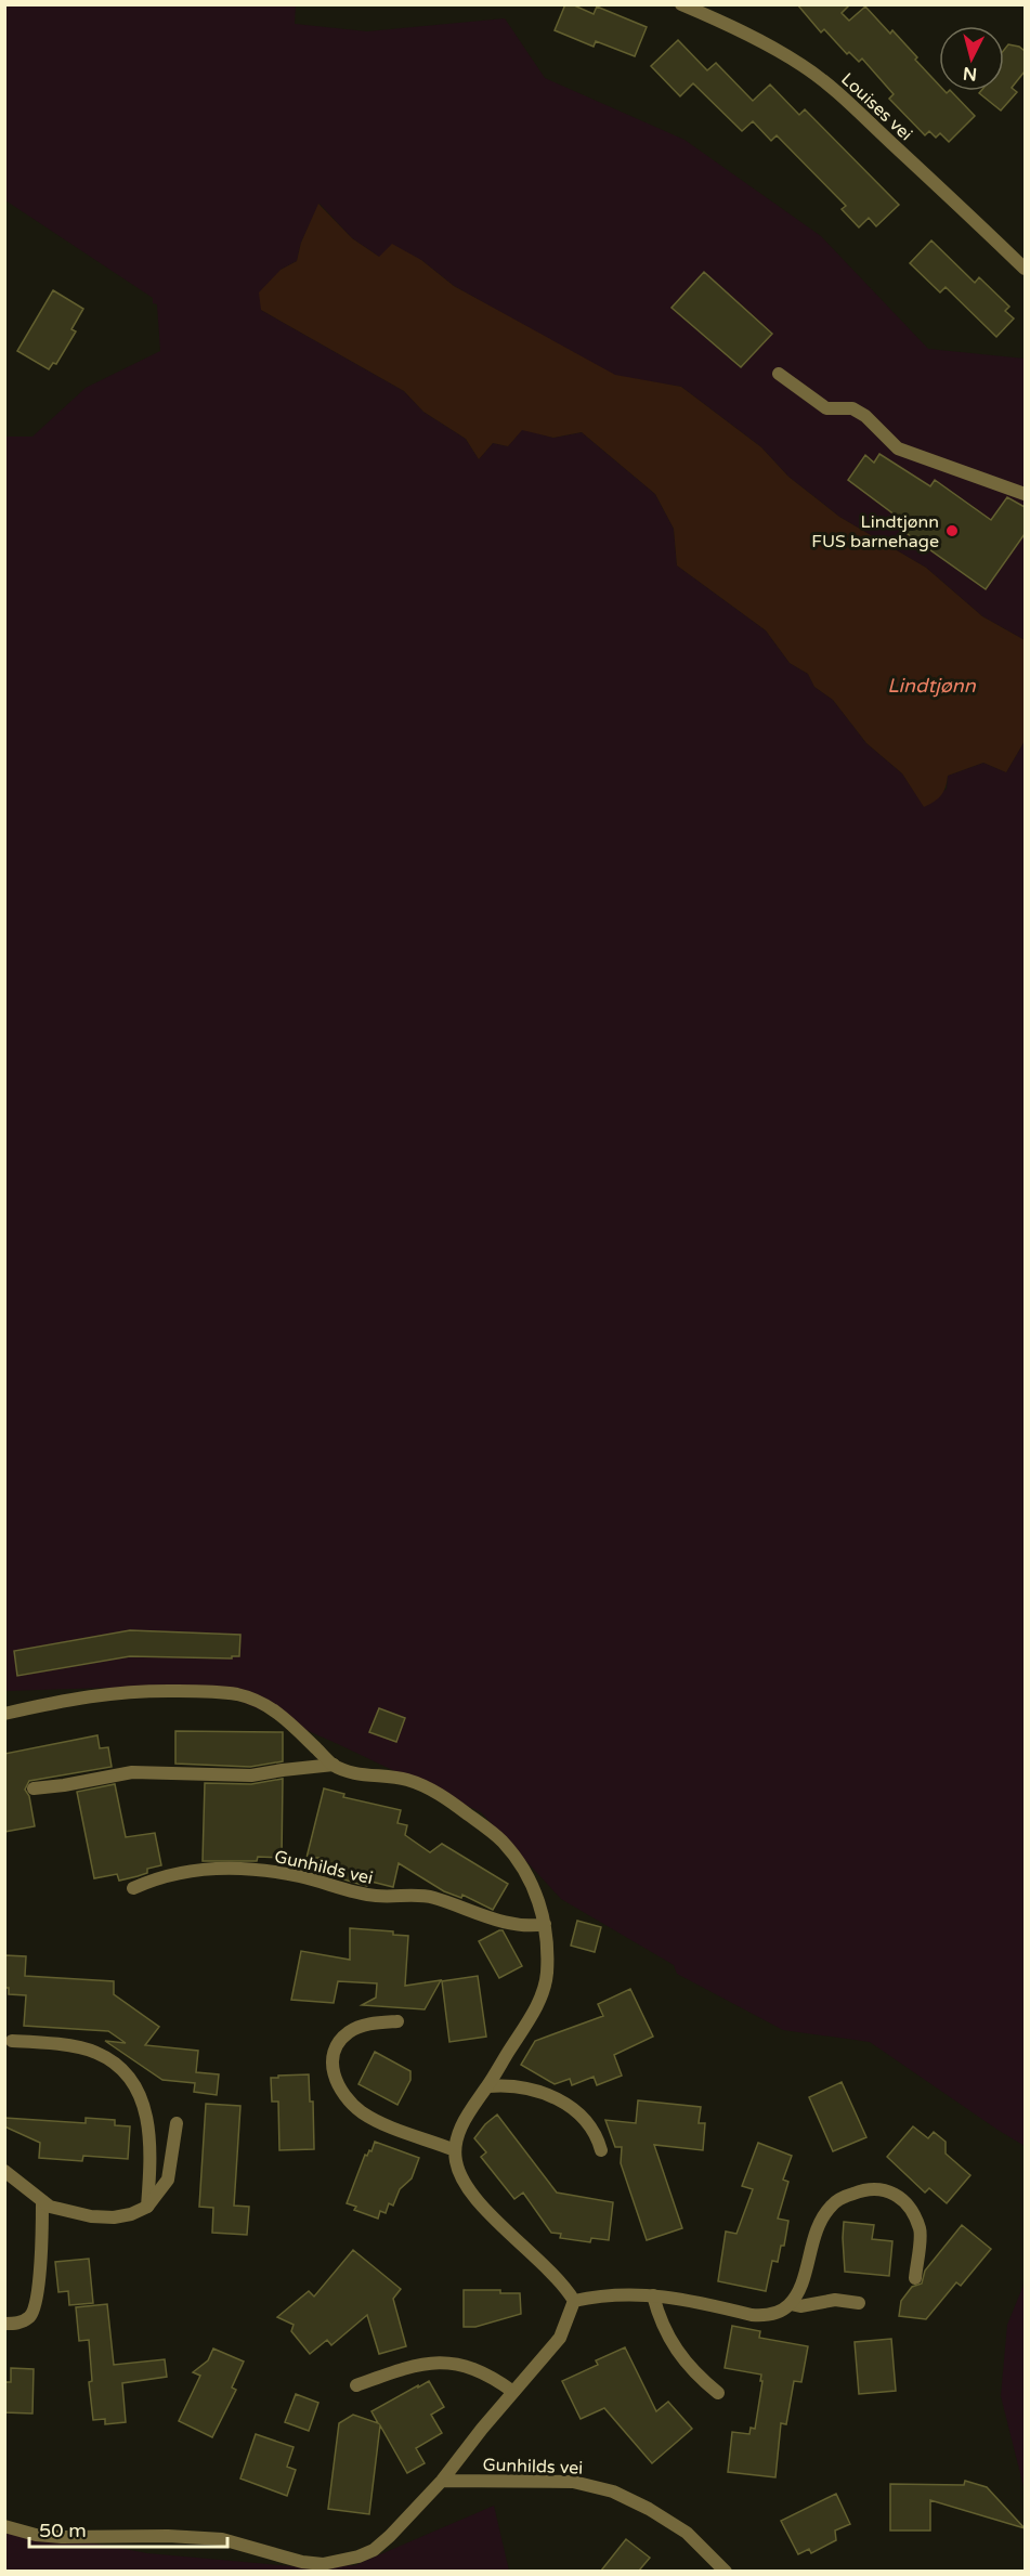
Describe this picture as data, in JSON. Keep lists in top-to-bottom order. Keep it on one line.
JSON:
{"streets":{"street":["Louises vei","Gunhilds vei"]},"water":["Lindtjønn"],"places":["Lindtjønn FUS barnehage"],"scale_bar":"50 m","north":"bottom"}
